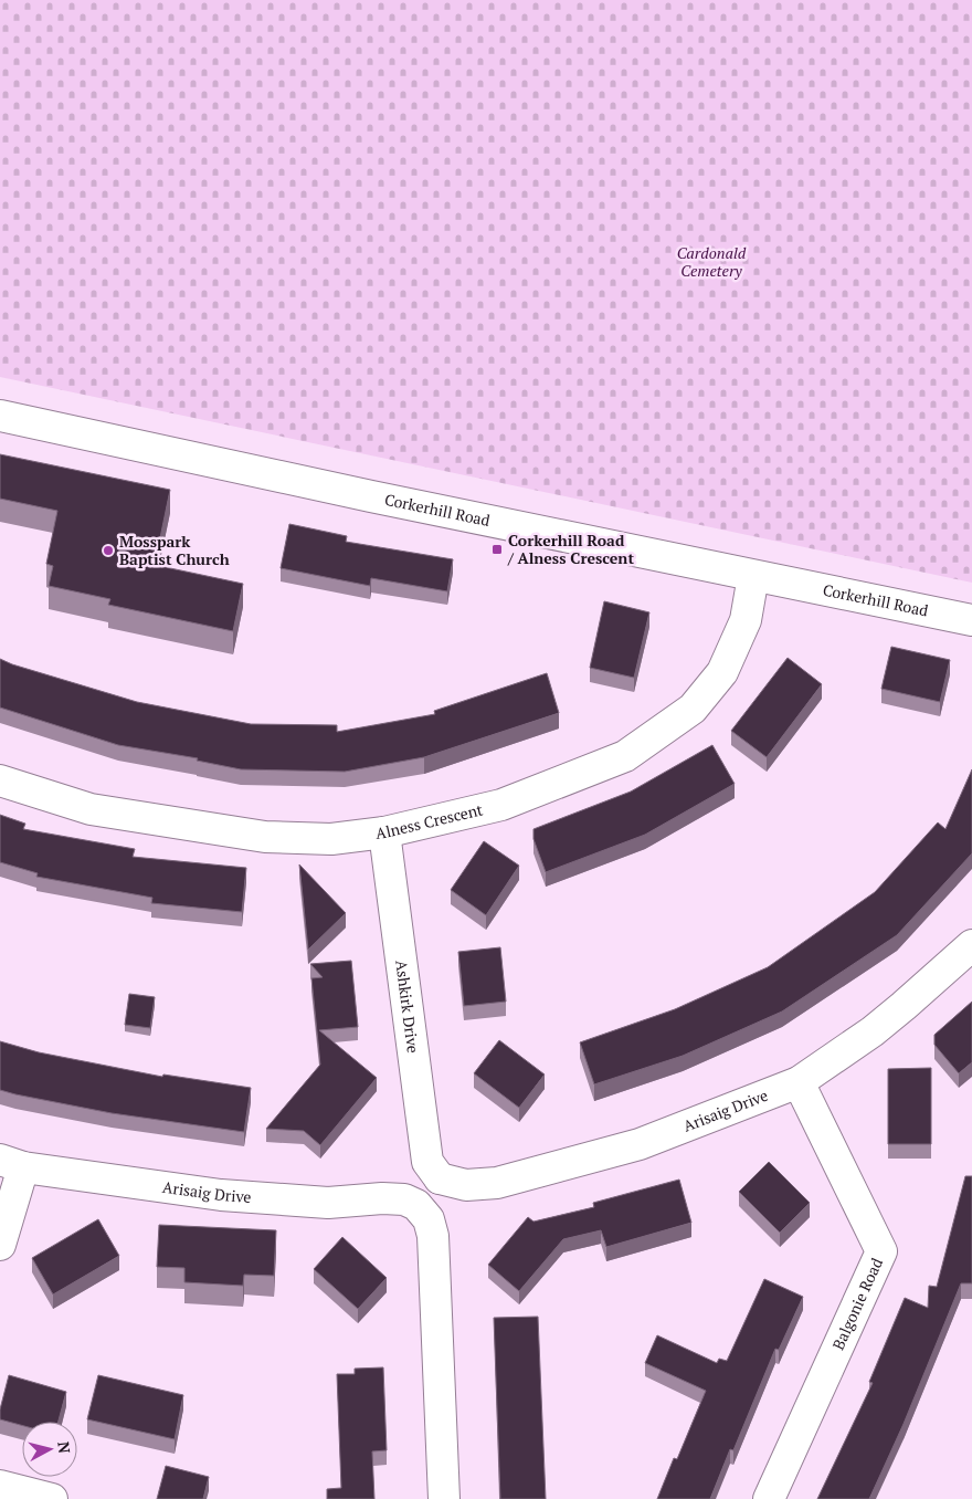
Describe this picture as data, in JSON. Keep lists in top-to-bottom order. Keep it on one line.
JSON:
{"streets":{"street":["Corkerhill Road","Alness Crescent","Ashkirk Drive","Arisaig Drive","Balgonie Road"]},"crossings":[["Corkerhill Road","Alness Crescent"],["Alness Crescent","Ashkirk Drive"],["Ashkirk Drive","Arisaig Drive"],["Arisaig Drive","Balgonie Road"]],"parks":["Cardonald Cemetery"],"places":{"transit":["Corkerhill Road / Alness Crescent"],"other":["Mosspark Baptist Church"]},"north":"right"}
